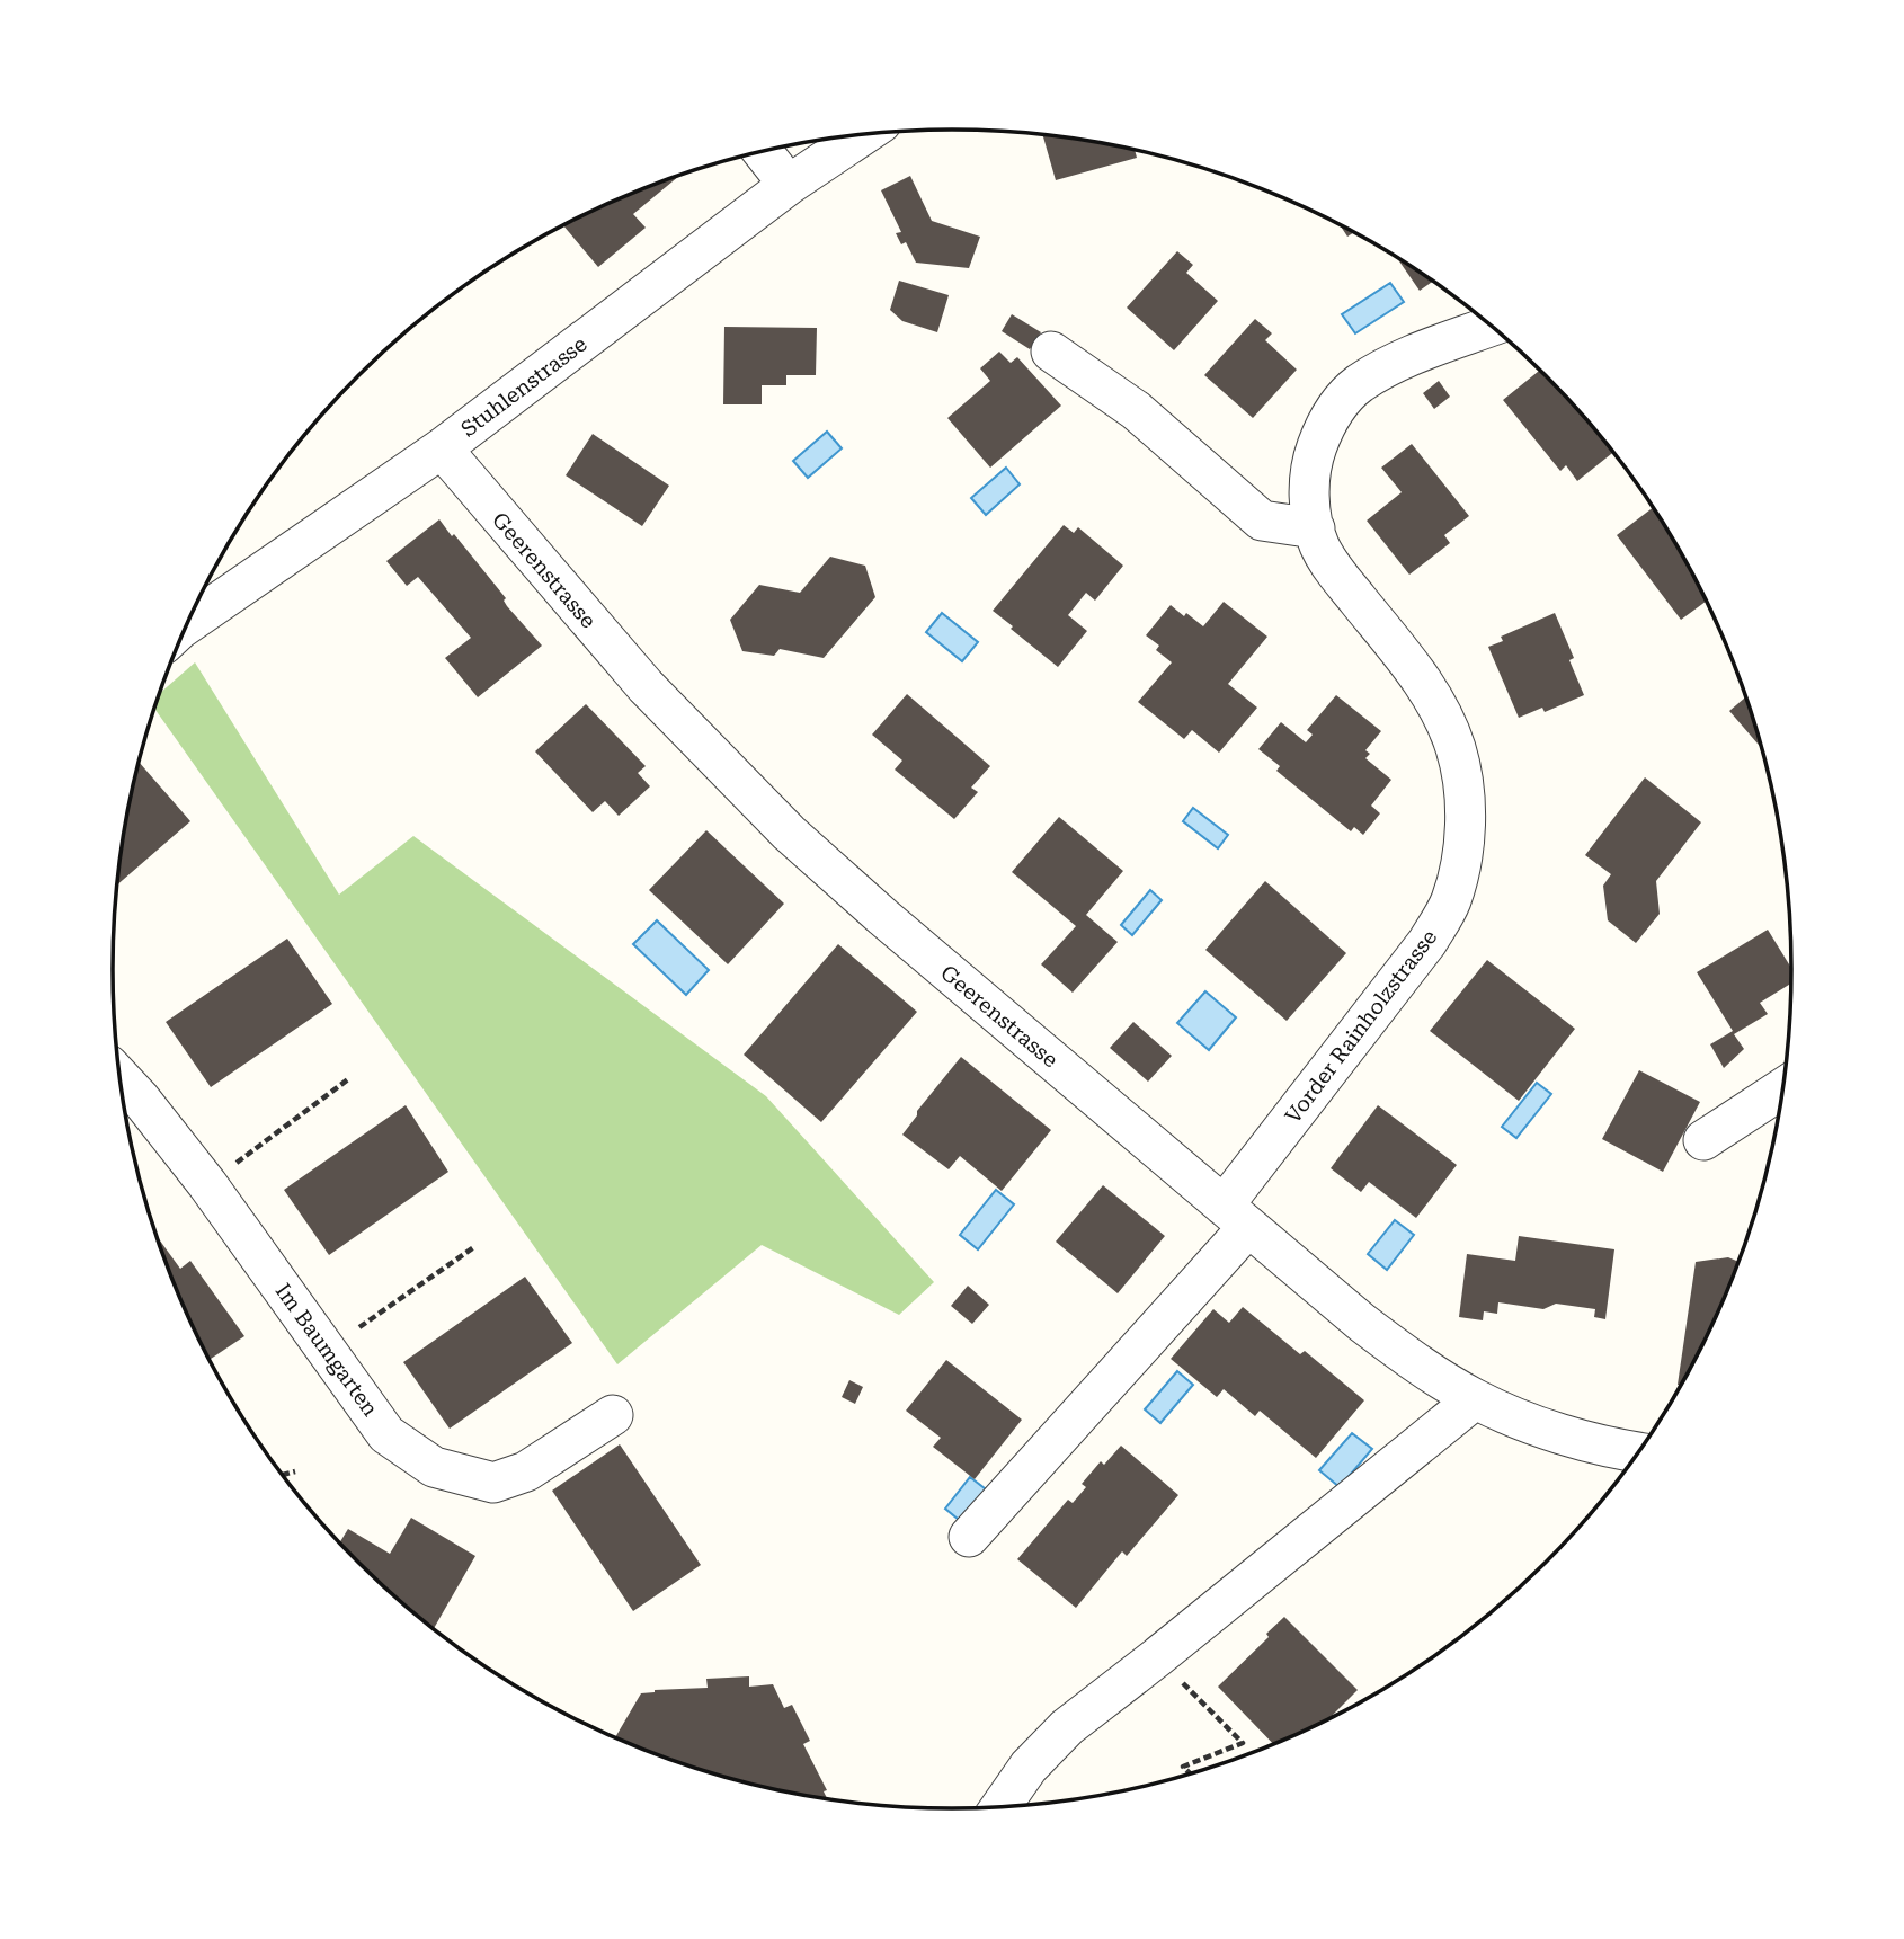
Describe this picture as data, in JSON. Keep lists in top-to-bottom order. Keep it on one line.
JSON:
{"streets":{"street":["Stuhlenstrasse","Geerenstrasse","Vorder Rainholzstrasse","Im Baumgarten"]},"crossings":[["Stuhlenstrasse","Geerenstrasse"],["Geerenstrasse","Vorder Rainholzstrasse"]]}
